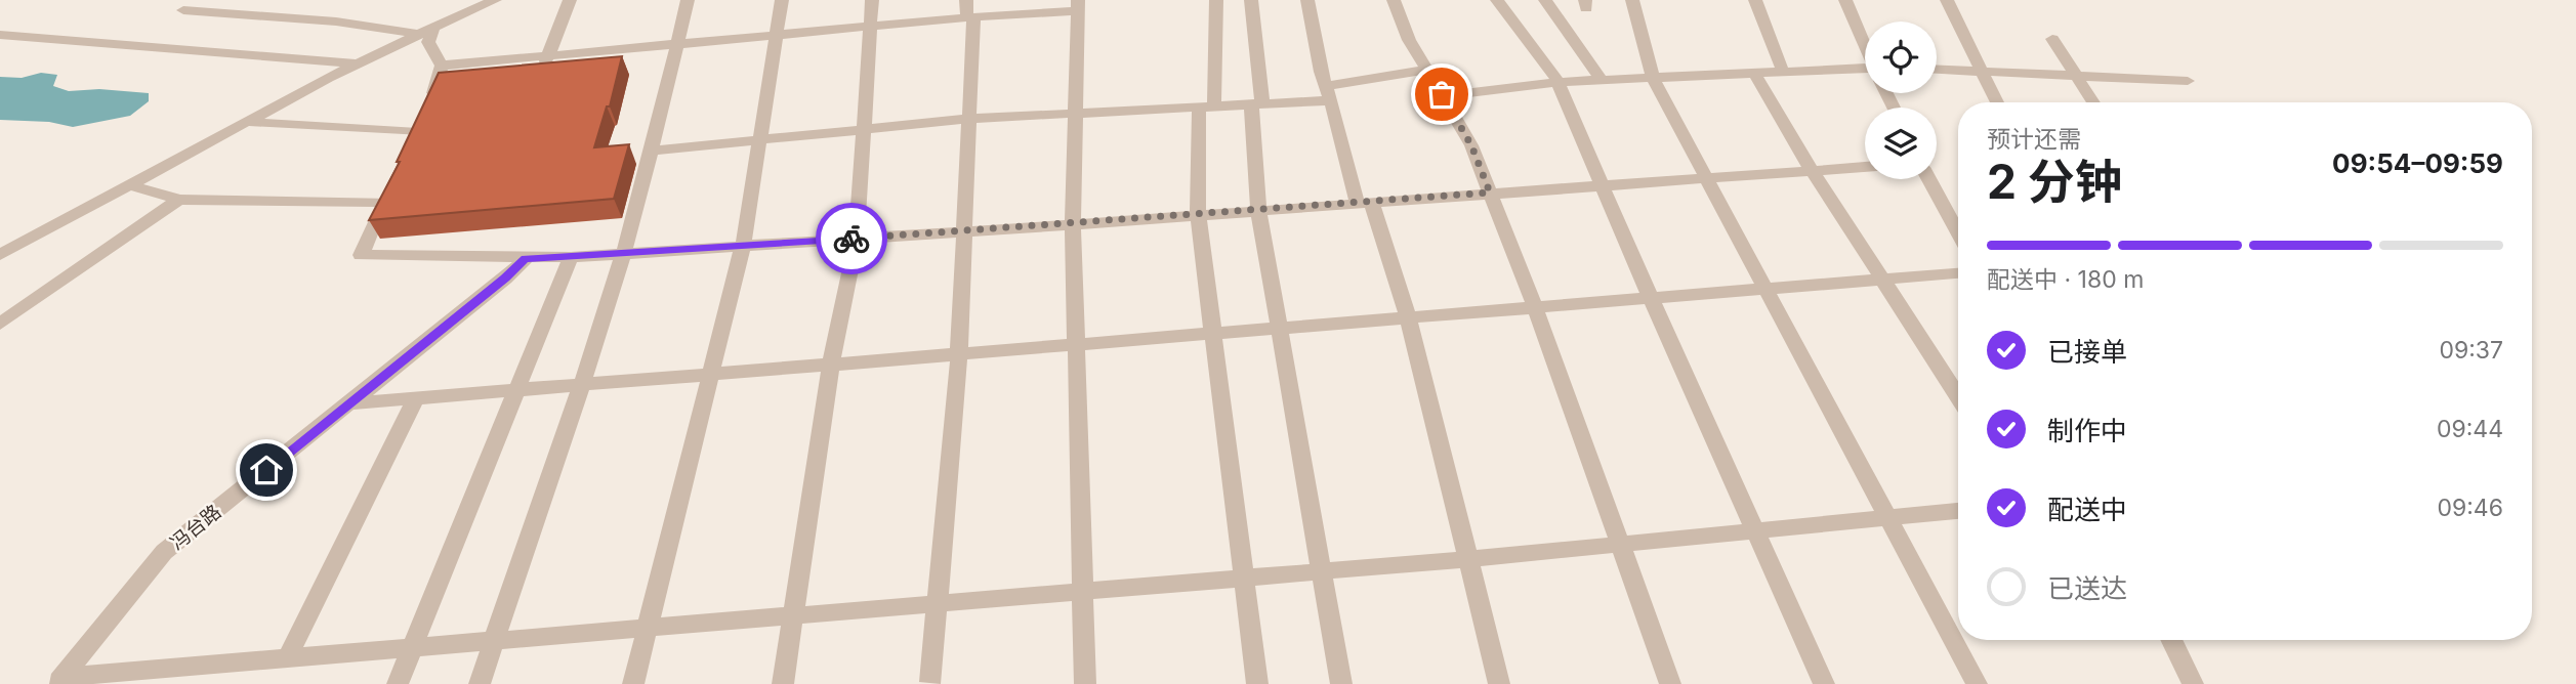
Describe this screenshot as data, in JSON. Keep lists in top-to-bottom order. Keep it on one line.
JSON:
{"streets":{"street":["冯台路"]},"page":{"heading":["2 分钟","预计还需","09:54–09:59"],"bar":"配送中 · 180 m","list":[["已接单","09:37"],["制作中","09:44"],["配送中","09:46"],"已送达"]}}
